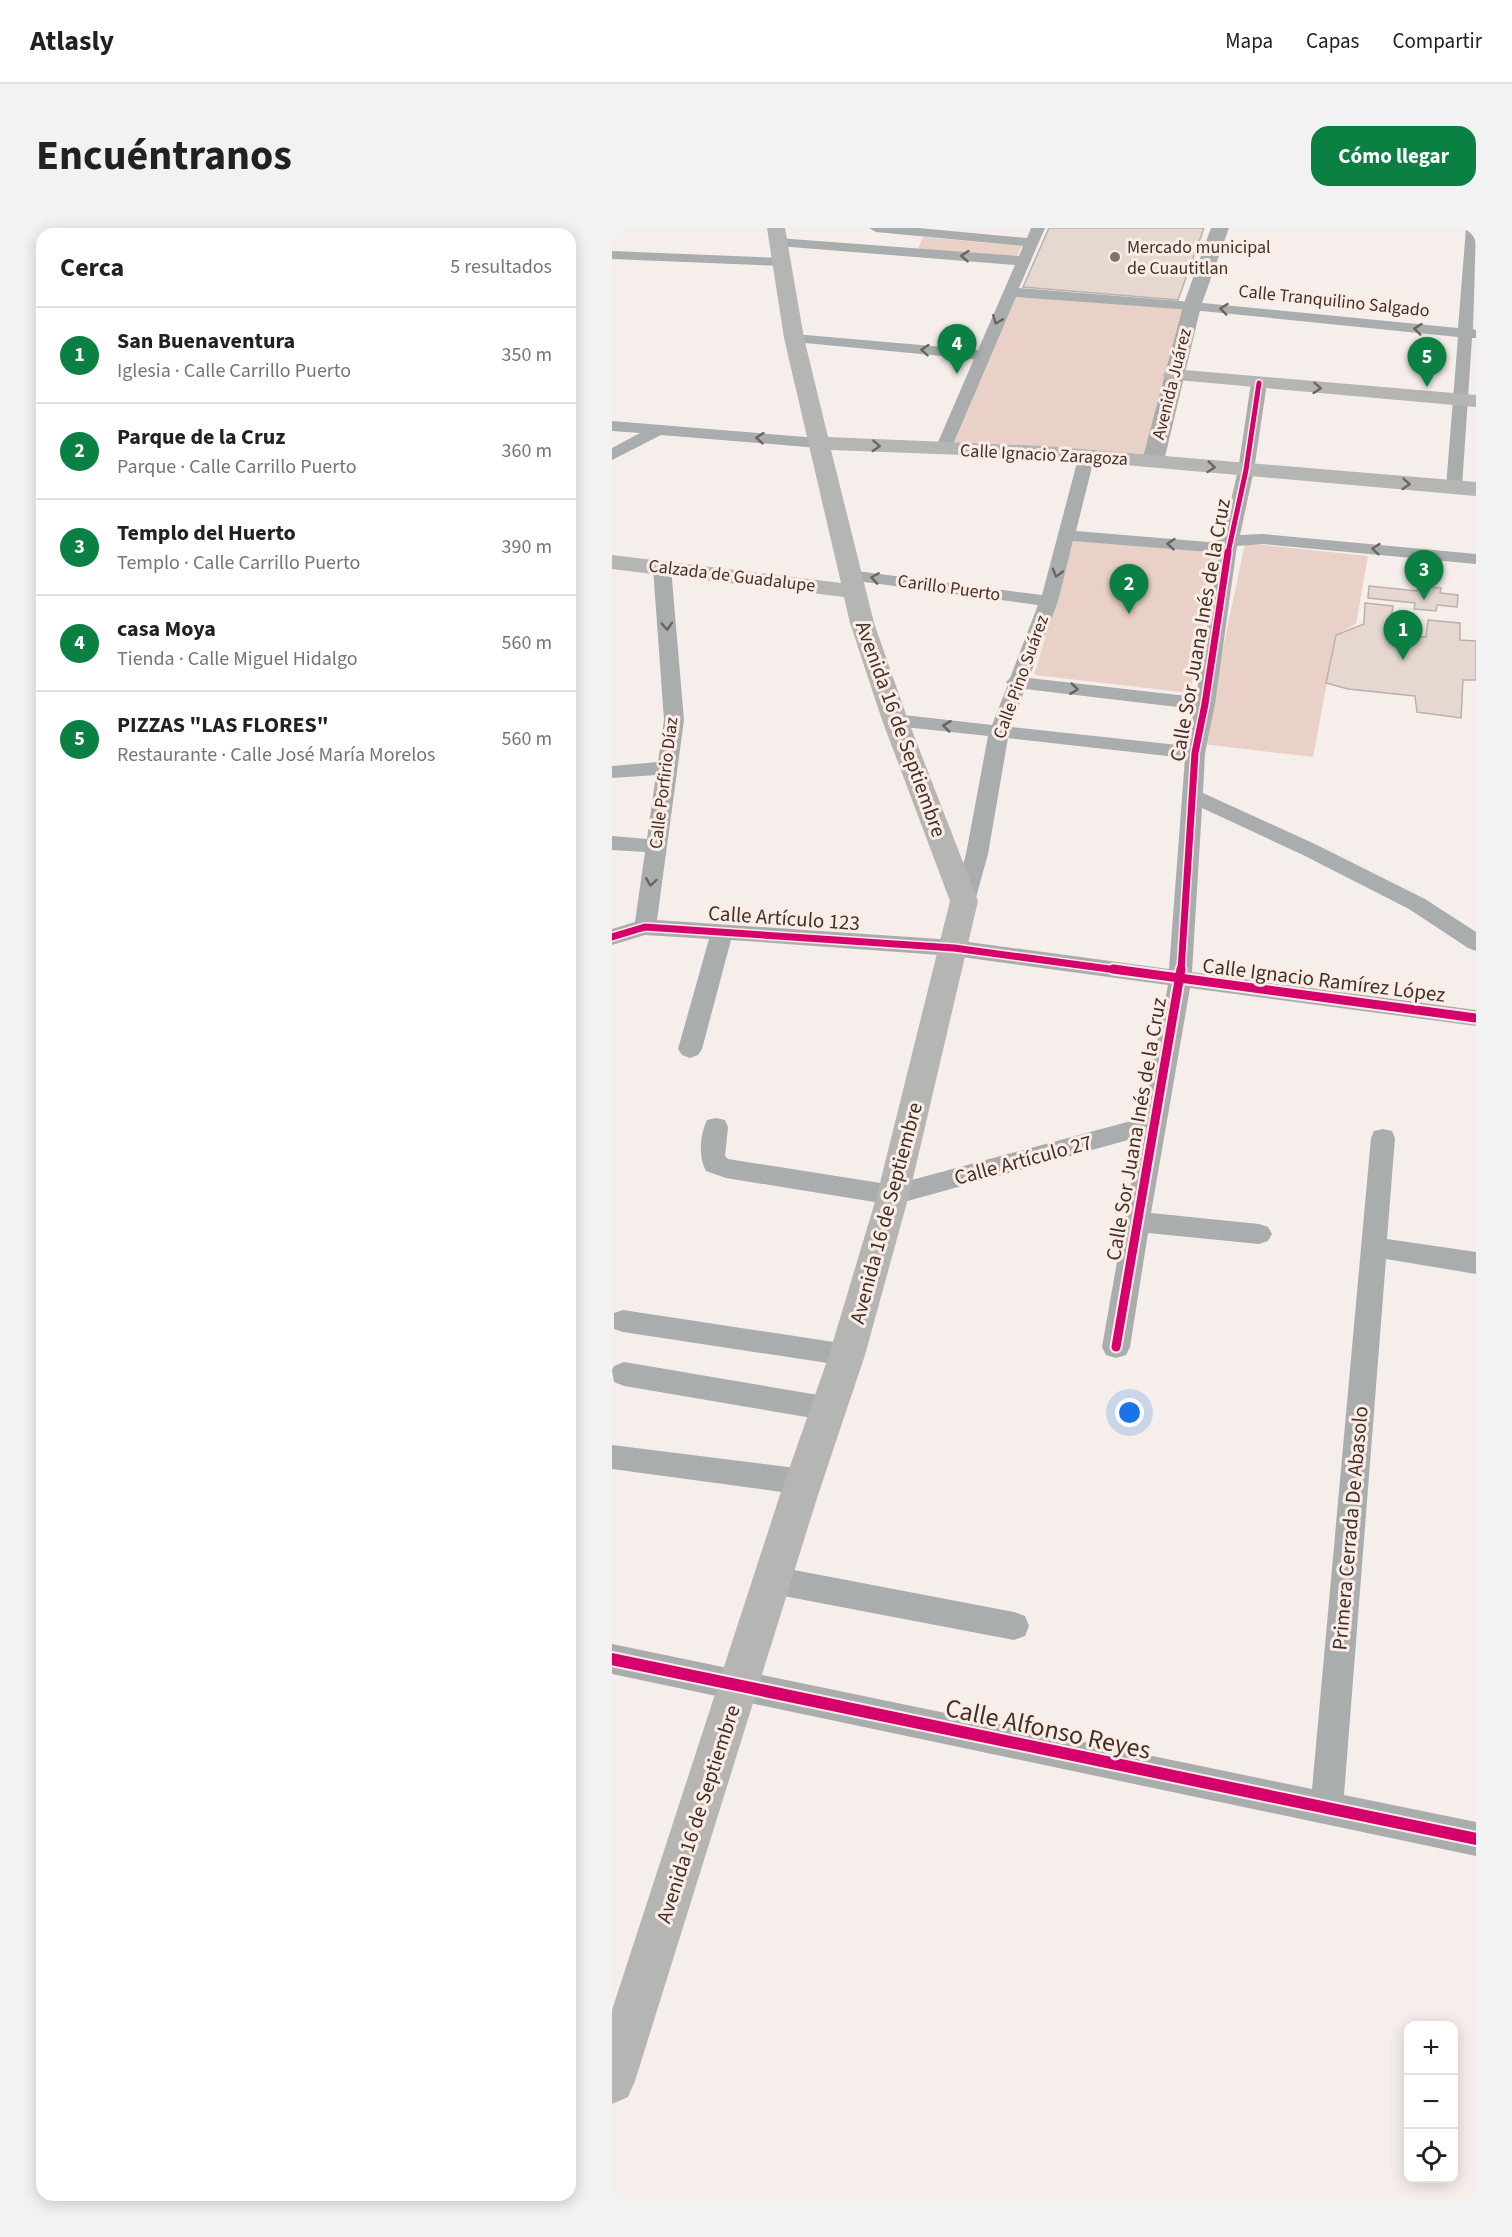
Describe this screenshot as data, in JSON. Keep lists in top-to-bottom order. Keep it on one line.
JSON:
{"streets":{"main road":["Calle Ignacio Zaragoza","Calzada de Guadalupe","Avenida 16 de Septiembre"],"street":["Calle Tranquilino Salgado","Avenida Juárez","Carillo Puerto","Calle Sor Juana Inés de la Cruz","Calle Pino Suárez","Calle Porfirio Díaz","Calle Artículo 123","Calle Ignacio Ramírez López","Calle Artículo 27","Primera Cerrada De Abasolo","Calle Alfonso Reyes"]},"crossings":[["Calle Tranquilino Salgado","Avenida Juárez"],["Avenida Juárez","Calle Ignacio Zaragoza"],["Calle Ignacio Zaragoza","Calle Sor Juana Inés de la Cruz"],["Calle Ignacio Zaragoza","Calle Pino Suárez"],["Calle Ignacio Zaragoza","Avenida 16 de Septiembre"],["Calzada de Guadalupe","Carillo Puerto"],["Calzada de Guadalupe","Avenida 16 de Septiembre"],["Calzada de Guadalupe","Calle Porfirio Díaz"],["Carillo Puerto","Calle Pino Suárez"],["Carillo Puerto","Avenida 16 de Septiembre"],["Calle Sor Juana Inés de la Cruz","Calle Ignacio Ramírez López"],["Calle Sor Juana Inés de la Cruz","Calle Artículo 27"],["Calle Pino Suárez","Avenida 16 de Septiembre"],["Avenida 16 de Septiembre","Calle Artículo 123"],["Avenida 16 de Septiembre","Calle Ignacio Ramírez López"],["Avenida 16 de Septiembre","Calle Artículo 27"],["Avenida 16 de Septiembre","Calle Alfonso Reyes"],["Calle Porfirio Díaz","Calle Artículo 123"],["Calle Artículo 123","Calle Ignacio Ramírez López"],["Primera Cerrada De Abasolo","Calle Alfonso Reyes"]],"one_way":["Calle Porfirio Díaz"],"places":["Mercado municipal de Cuautitlan"],"page":{"header":"Atlasly","nav":["Mapa","Capas","Compartir"],"title":"Encuéntranos","buttons":"Cómo llegar","heading":["Cerca","5 resultados"],"list":[{"mark":"1","name":"San Buenaventura","note":"Iglesia · Calle Carrillo Puerto","value":"350 m"},{"mark":"2","name":"Parque de la Cruz","note":"Parque · Calle Carrillo Puerto","value":"360 m"},{"mark":"3","name":"Templo del Huerto","note":"Templo · Calle Carrillo Puerto","value":"390 m"},{"mark":"4","name":"casa Moya","note":"Tienda · Calle Miguel Hidalgo","value":"560 m"},{"mark":"5","name":"PIZZAS \"LAS FLORES\"","note":"Restaurante · Calle José María Morelos","value":"560 m"}],"pins":["4","5","3","2","1"],"map_buttons":["+","−"]}}
